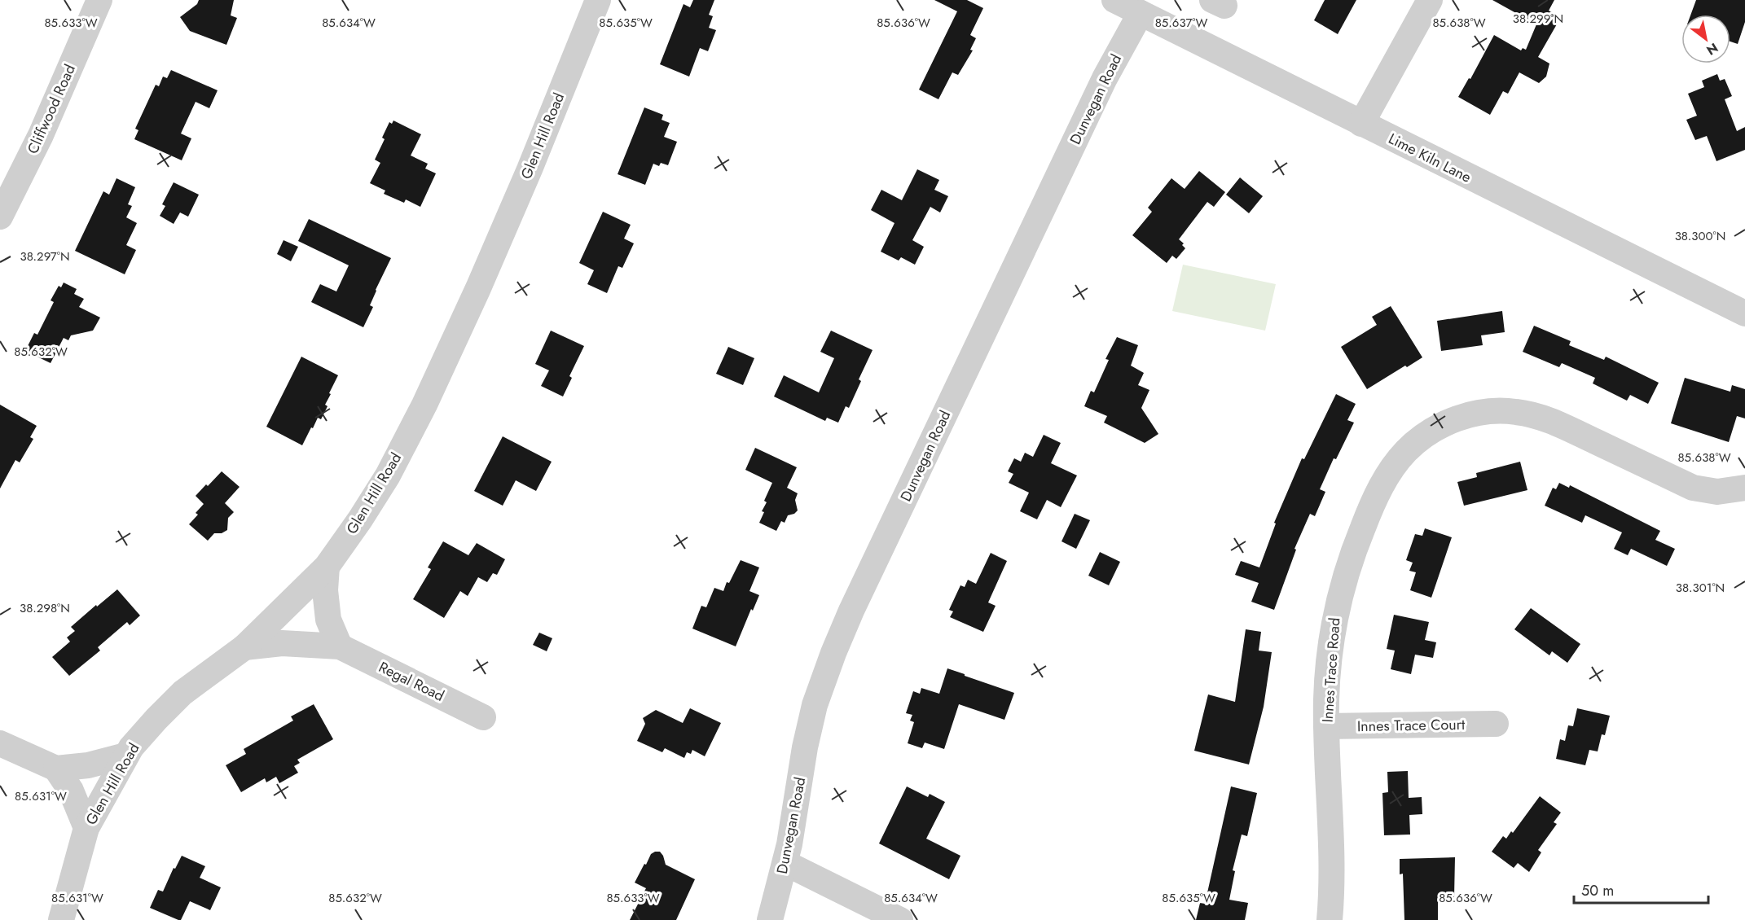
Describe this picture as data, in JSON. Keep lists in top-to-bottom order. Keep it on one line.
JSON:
{"streets":{"street":["Dunvegan Road","Cliffwood Road","Glen Hill Road","Lime Kiln Lane","Innes Trace Road","Regal Road","Innes Trace Court"]},"crossings":[["Dunvegan Road","Lime Kiln Lane"],["Glen Hill Road","Regal Road"],["Innes Trace Road","Innes Trace Court"]],"scale_bar":"50 m","north":"bottom right","coordinates":["38.299°N","85.633°W","85.634°W","85.635°W","85.636°W","85.637°W","85.638°W","38.300°N","38.297°N","85.632°W","38.301°N","38.298°N","85.631°W"]}
